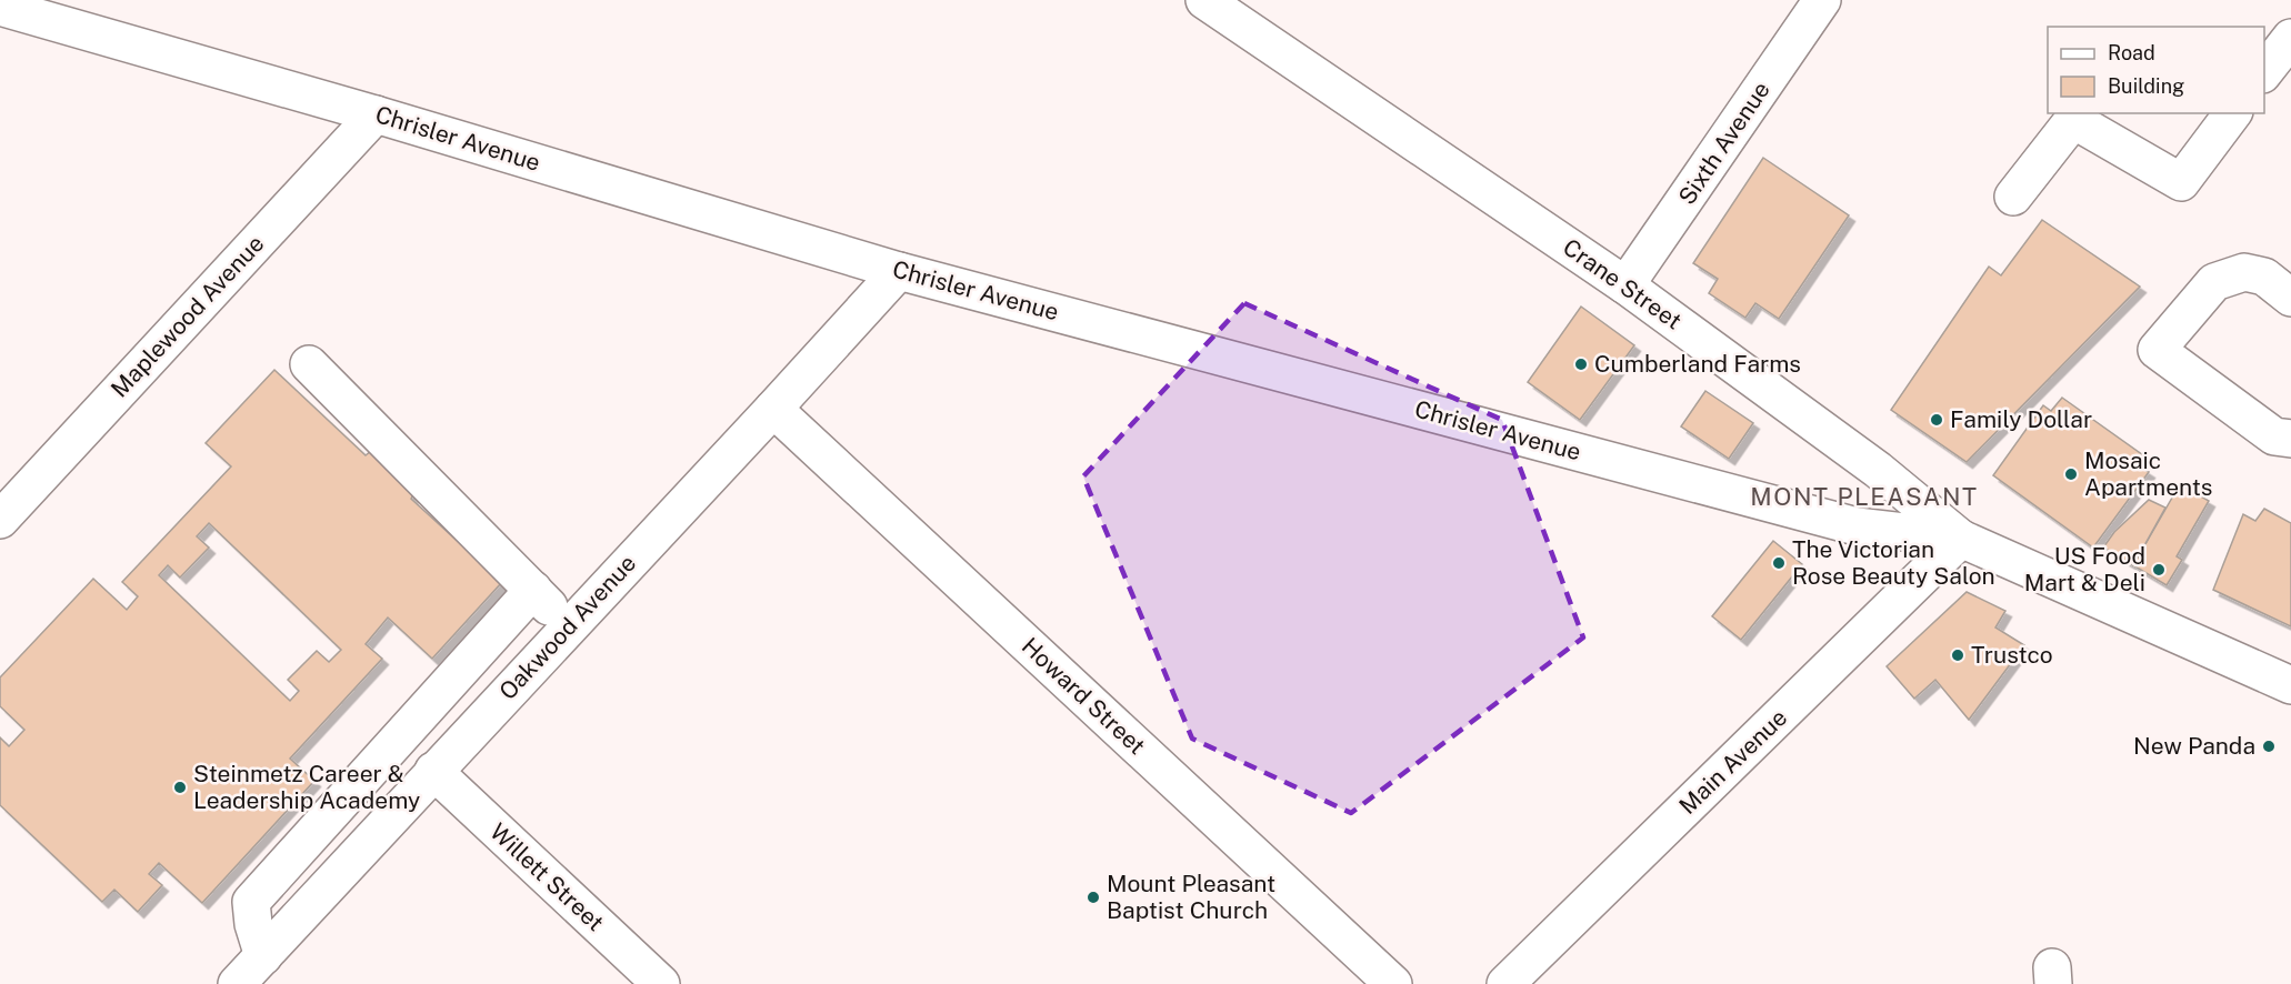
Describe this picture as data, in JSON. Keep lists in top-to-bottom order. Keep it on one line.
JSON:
{"streets":{"street":["Chrisler Avenue","Sixth Avenue","Crane Street","Maplewood Avenue","Oakwood Avenue","Howard Street","Main Avenue","Willett Street"]},"crossings":[["Chrisler Avenue","Crane Street"],["Chrisler Avenue","Maplewood Avenue"],["Chrisler Avenue","Oakwood Avenue"],["Chrisler Avenue","Main Avenue"],["Sixth Avenue","Crane Street"],["Crane Street","Main Avenue"],["Oakwood Avenue","Howard Street"],["Oakwood Avenue","Willett Street"]],"districts":["MONT PLEASANT"],"places":["Cumberland Farms","Family Dollar","Mosaic Apartments","The Victorian Rose Beauty Salon","US Food Mart & Deli","Trustco","New Panda","Steinmetz Career & Leadership Academy","Mount Pleasant Baptist Church"],"legend":["Road","Building"]}
